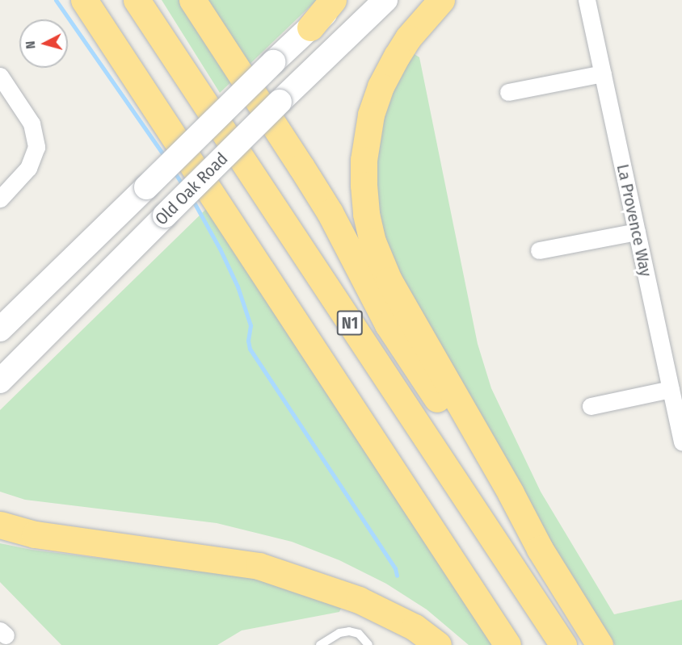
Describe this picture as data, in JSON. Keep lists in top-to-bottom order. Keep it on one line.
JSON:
{"streets":{"highway":["N1"],"main road":["Old Oak Road"],"street":["La Provence Way"]},"north":"left"}
